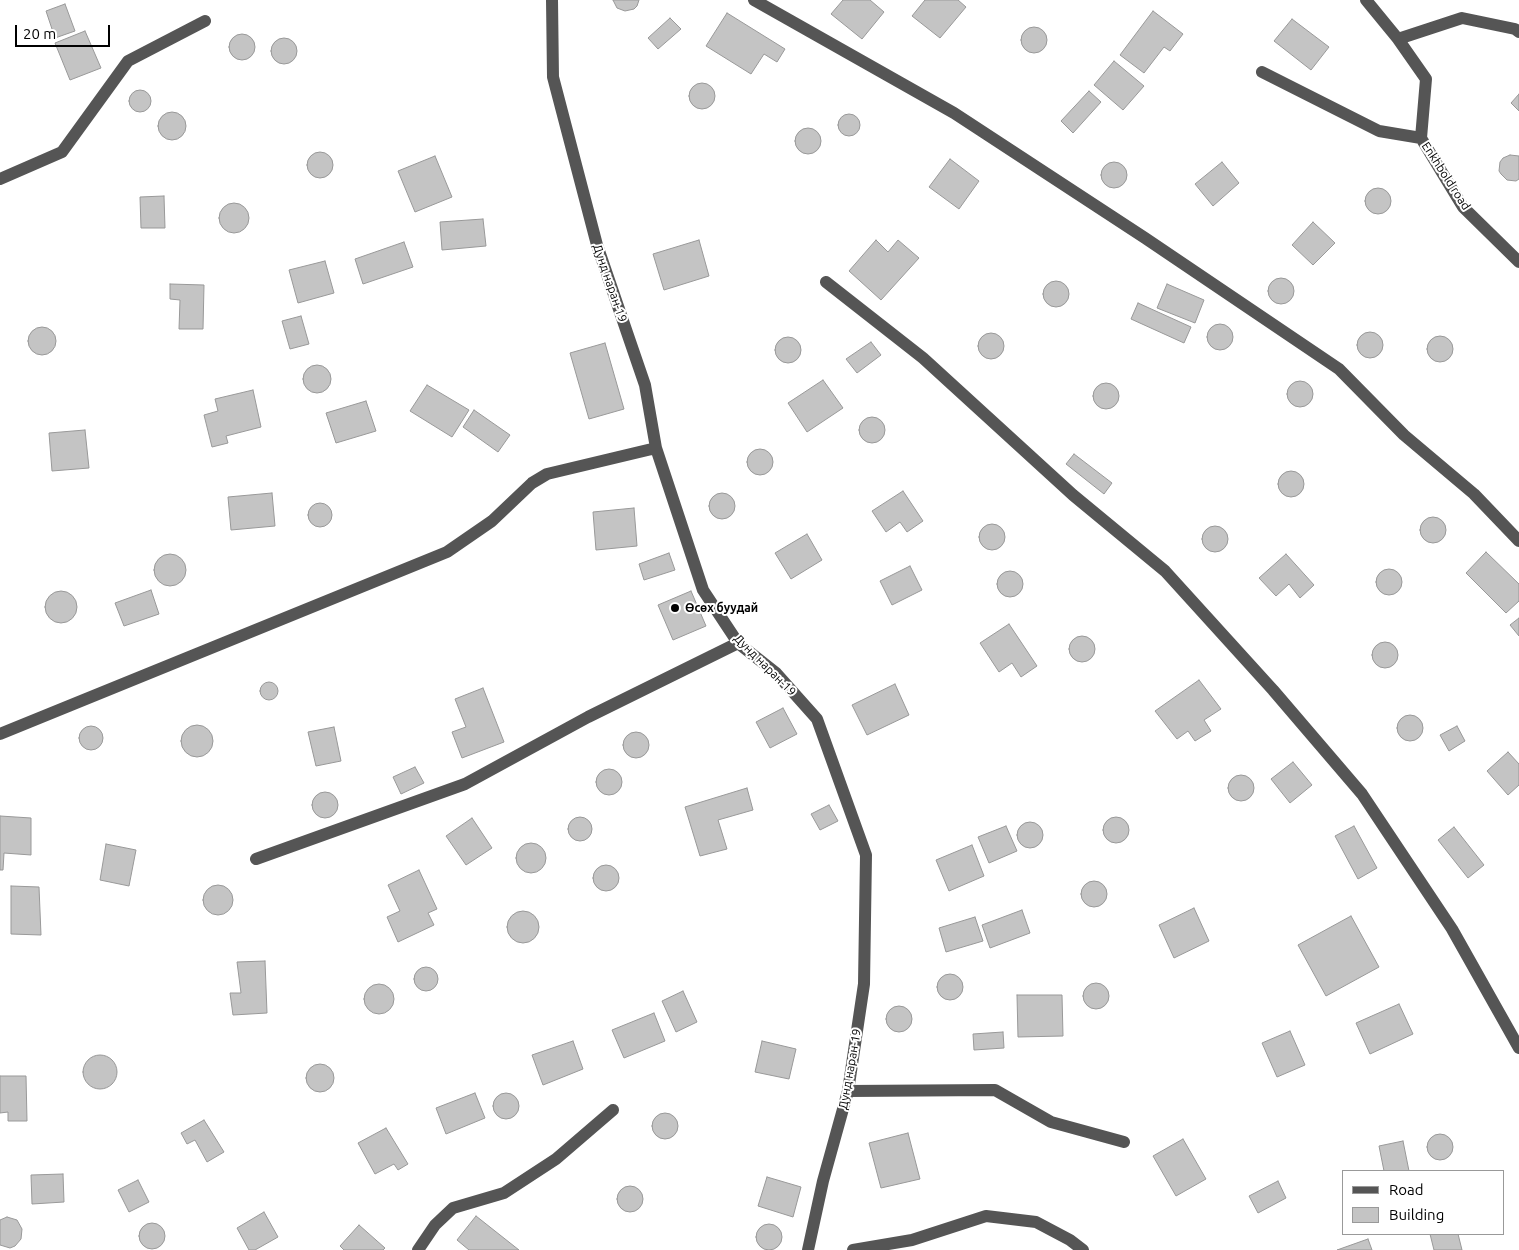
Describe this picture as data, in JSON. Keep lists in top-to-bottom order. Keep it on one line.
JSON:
{"streets":{"street":["Enkhbold road","Дунд наран-19"]},"places":["Өсөх буудай"],"legend":["Road","Building"],"scale_bar":"20 m"}
